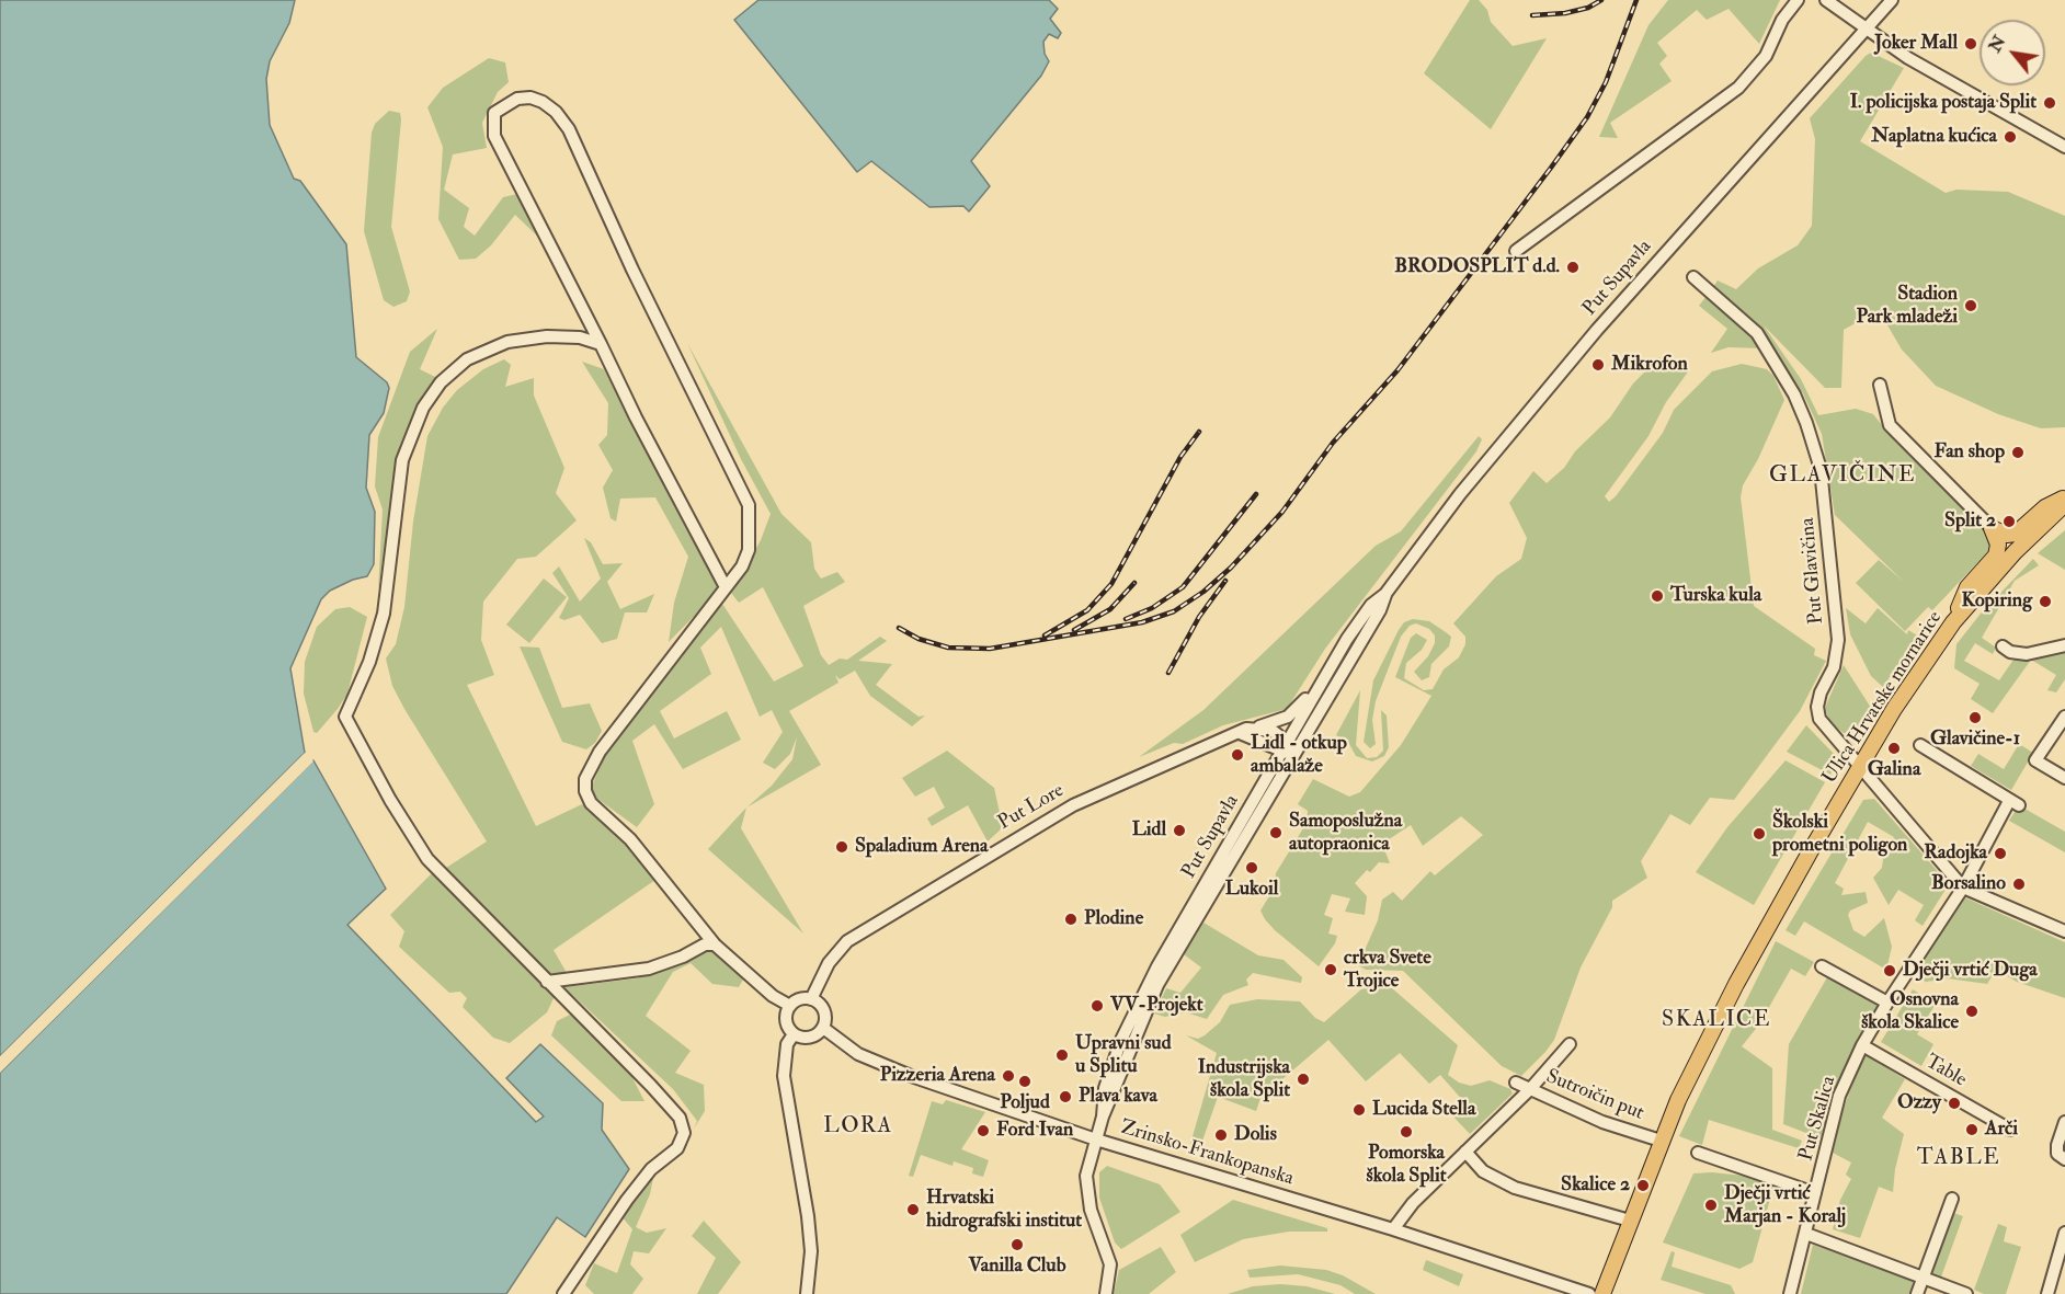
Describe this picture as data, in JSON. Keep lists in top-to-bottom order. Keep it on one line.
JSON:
{"streets":{"main road":["Ulica Hrvatske mornarice"],"street":["Put Supavla","Put Glavičina","Put Lore","Table","Sutroičin put","Put Skalica","Zrinsko-Frankopanska"]},"crossings":[["Put Supavla","Put Lore"],["Put Supavla","Zrinsko-Frankopanska"],["Put Glavičina","Ulica Hrvatske mornarice"],["Put Glavičina","Put Skalica"],["Ulica Hrvatske mornarice","Sutroičin put"],["Put Lore","Zrinsko-Frankopanska"],["Table","Put Skalica"]],"districts":["GLAVIČINE","SKALICE","LORA","TABLE"],"places":["Joker Mall","I. policijska postaja Split","Naplatna kućica","BRODOSPLIT d.d.","Stadion Park mladeži","Mikrofon","Fan shop","Split 2","Turska kula","Kopiring","Glavičine-1","Galina","Lidl - otkup ambalaže","Lidl","Samoposlužna autopraonica","Školski prometni poligon","Spaladium Arena","Radojka","Lukoil","Borsalino","Plodine","crkva Svete Trojice","Dječji vrtić Duga","VV-Projekt","Osnovna škola Skalice","Upravni sud u Splitu","Pizzeria Arena","Industrijska škola Split","Poljud","Plava kava","Ozzy","Lucida Stella","Arči","Ford Ivan","Pomorska škola Split","Dolis","Skalice 2","Dječji vrtić Marjan - Koralj","Hrvatski hidrografski institut","Vanilla Club"],"north":"top left"}
